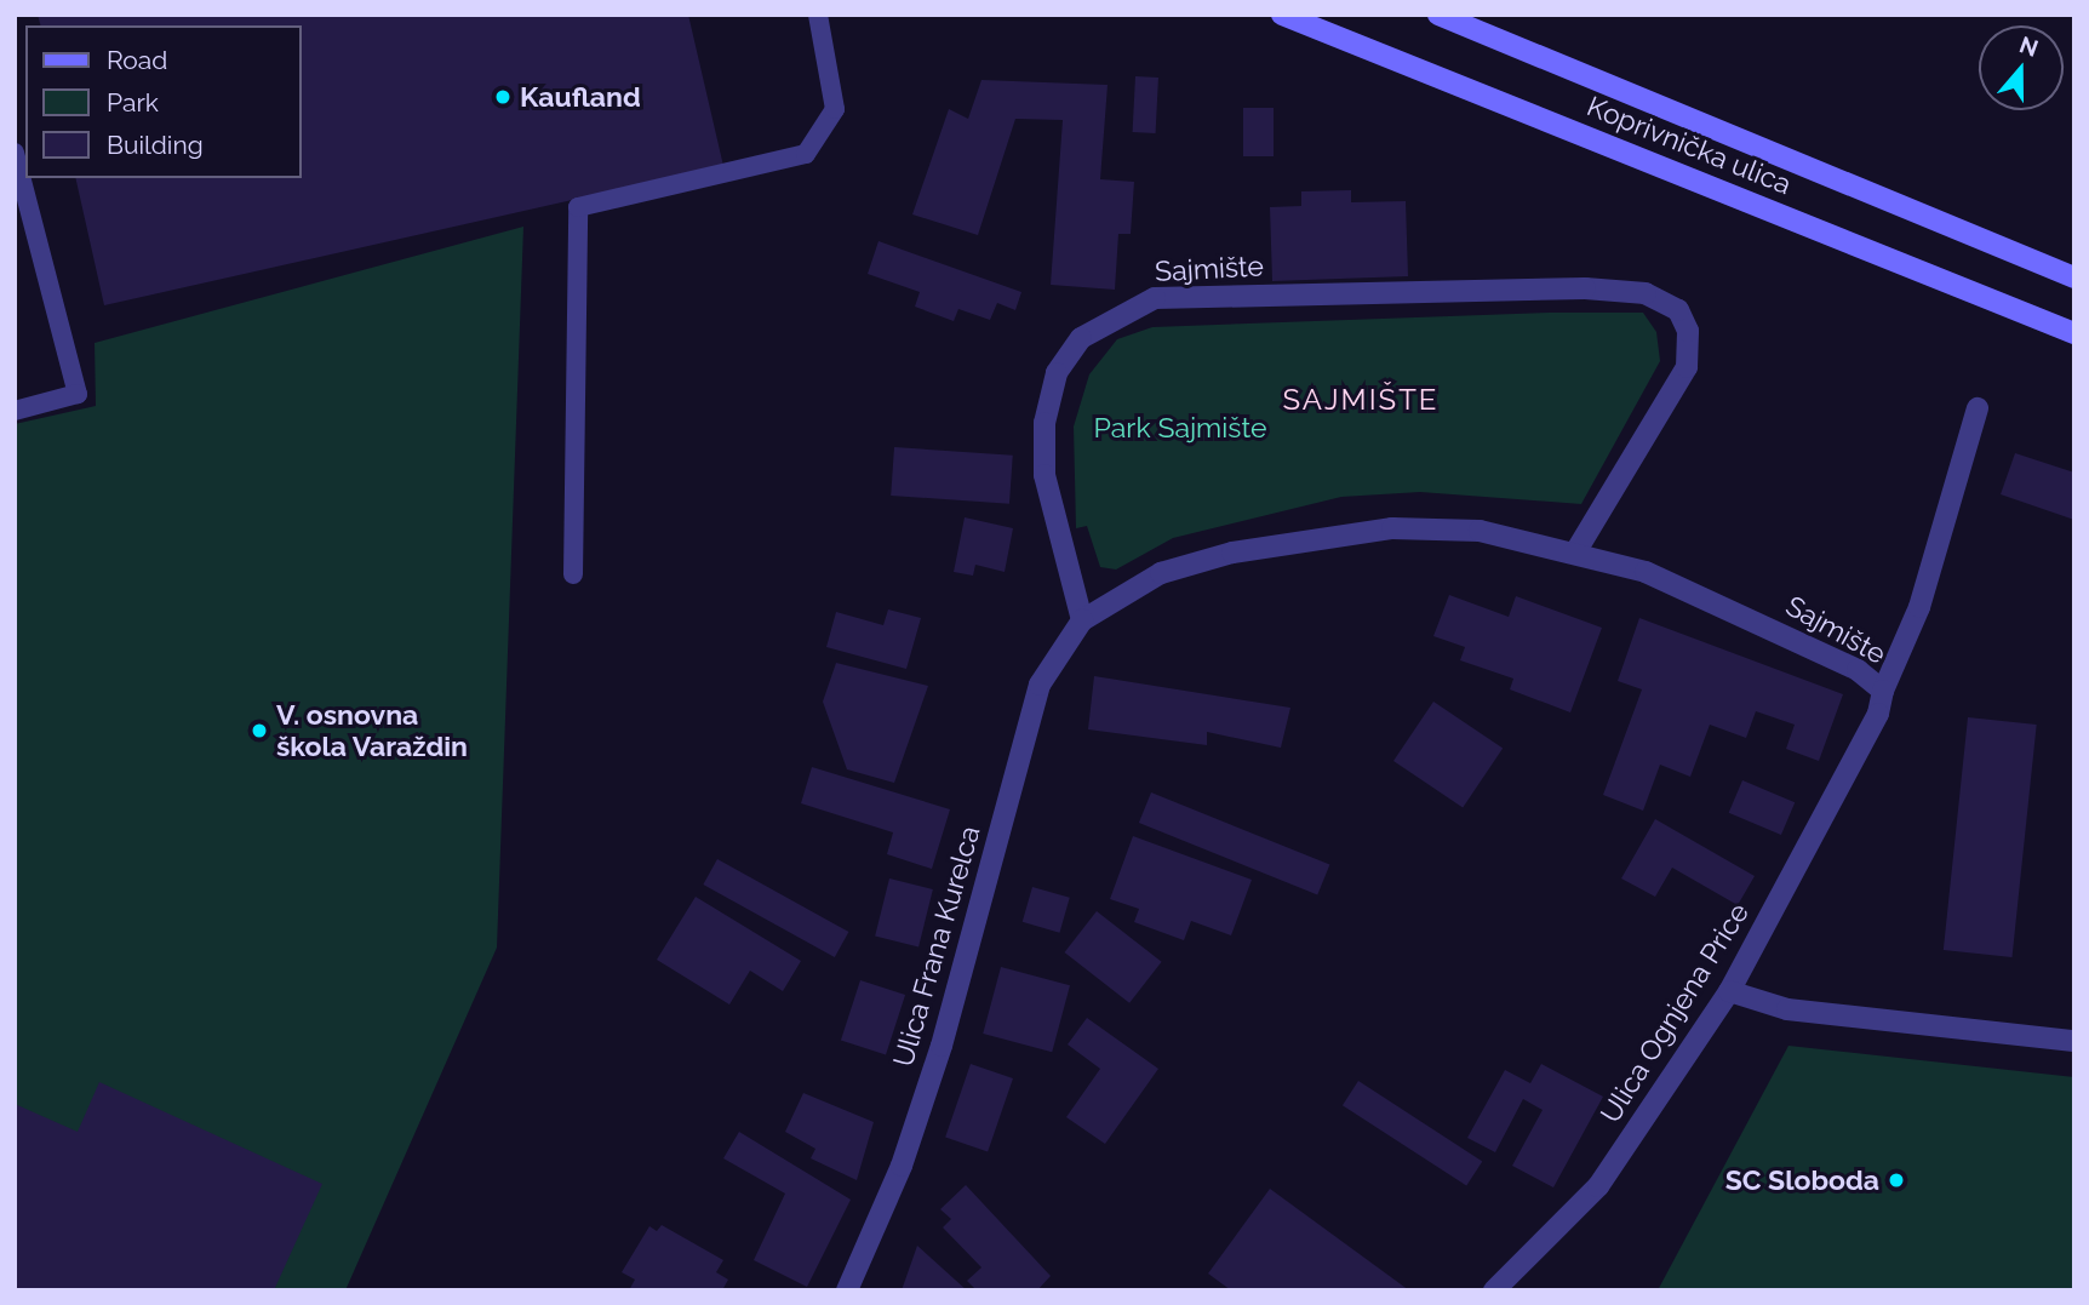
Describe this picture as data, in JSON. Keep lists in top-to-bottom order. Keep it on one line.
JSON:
{"streets":{"main road":["Koprivnička ulica"],"street":["Sajmište","Ulica Frana Kurelca","Ulica Ognjena Price"]},"crossings":[["Sajmište","Ulica Frana Kurelca"],["Sajmište","Ulica Ognjena Price"]],"districts":["SAJMIŠTE"],"parks":["Park Sajmište"],"places":["Kaufland","V. osnovna škola Varaždin","SC Sloboda"],"legend":["Road","Park","Building"],"north":"top"}
